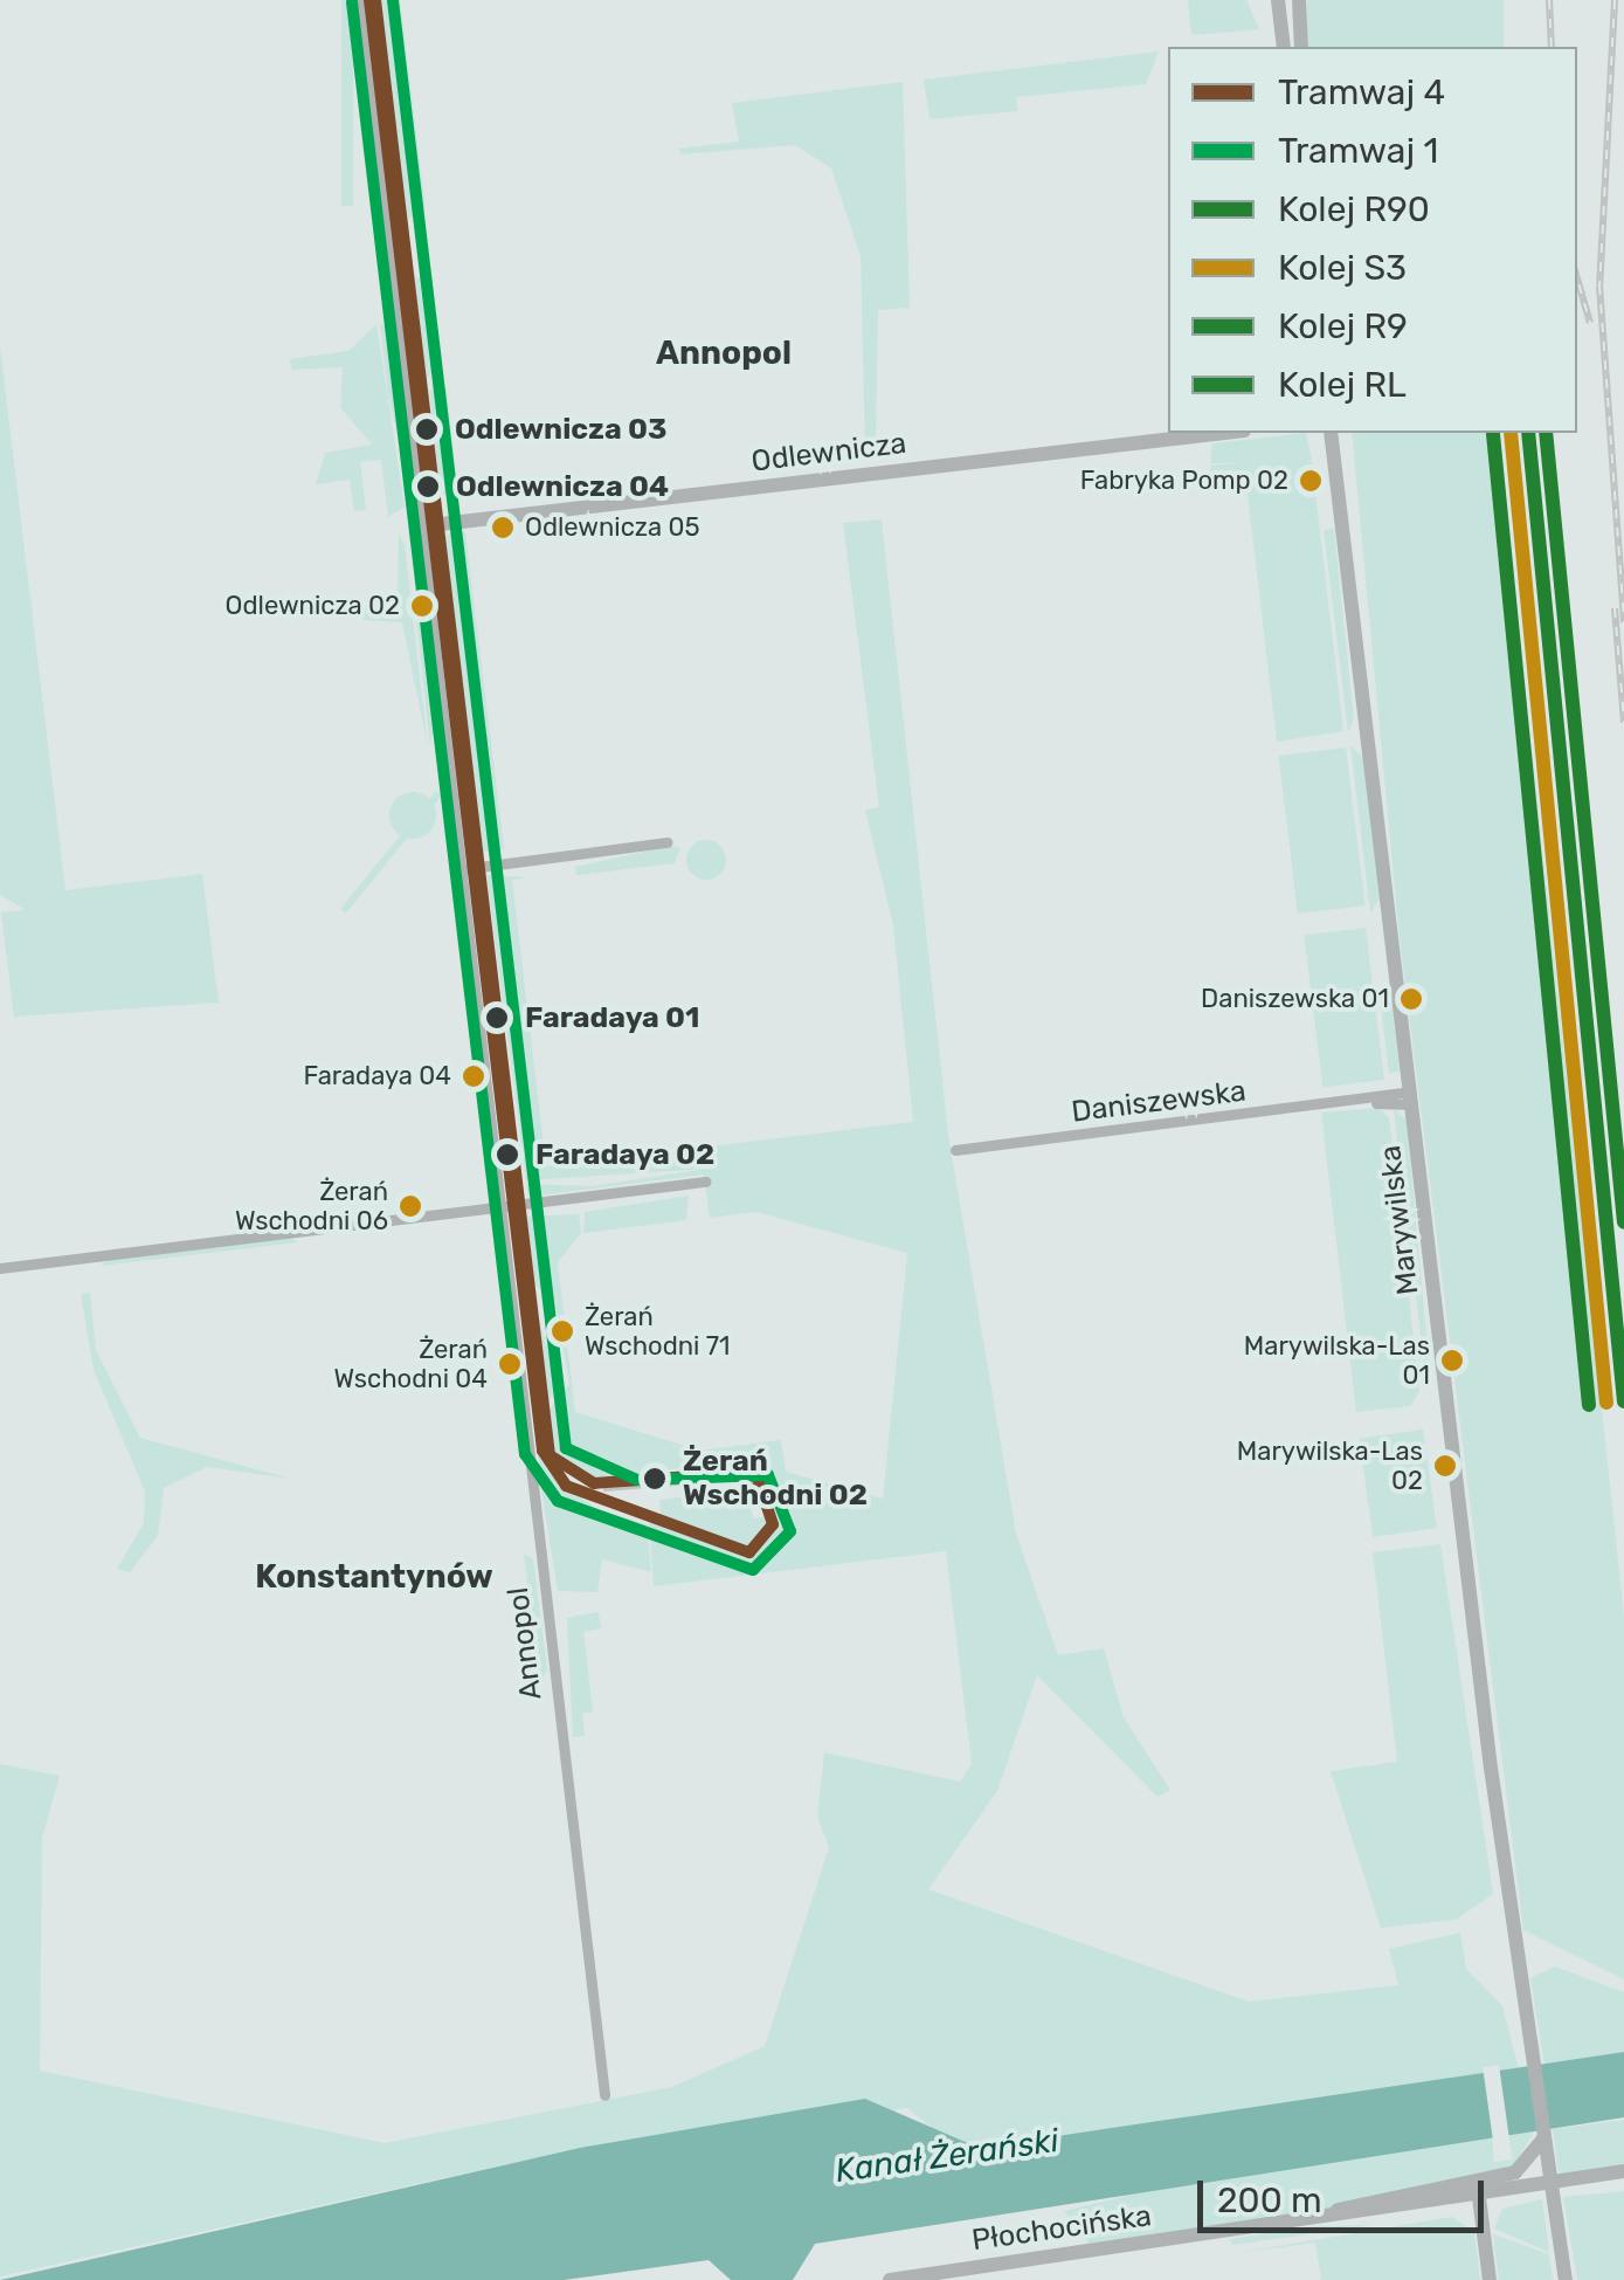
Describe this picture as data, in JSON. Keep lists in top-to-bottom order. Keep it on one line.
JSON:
{"streets":{"main road":["Odlewnicza","Marywilska","Annopol","Płochocińska"],"street":["Daniszewska"]},"crossings":[["Odlewnicza","Annopol"],["Daniszewska","Marywilska"]],"districts":["Annopol","Konstantynów"],"water":["Kanał Żerański"],"places":["Odlewnicza 03","Fabryka Pomp 02","Odlewnicza 04","Odlewnicza 05","Odlewnicza 02","Daniszewska 01","Faradaya 01","Faradaya 04","Faradaya 02","Żerań Wschodni 06","Żerań Wschodni 71","Marywilska-Las 01","Żerań Wschodni 04","Marywilska-Las 02","Żerań Wschodni 02"],"lines":["tram line 4","tram line 1","rail line R90","rail line S3","rail line R9","rail line RL"],"legend":["Tramwaj 4","Tramwaj 1","Kolej R90","Kolej S3","Kolej R9","Kolej RL"],"scale_bar":"200 m"}
